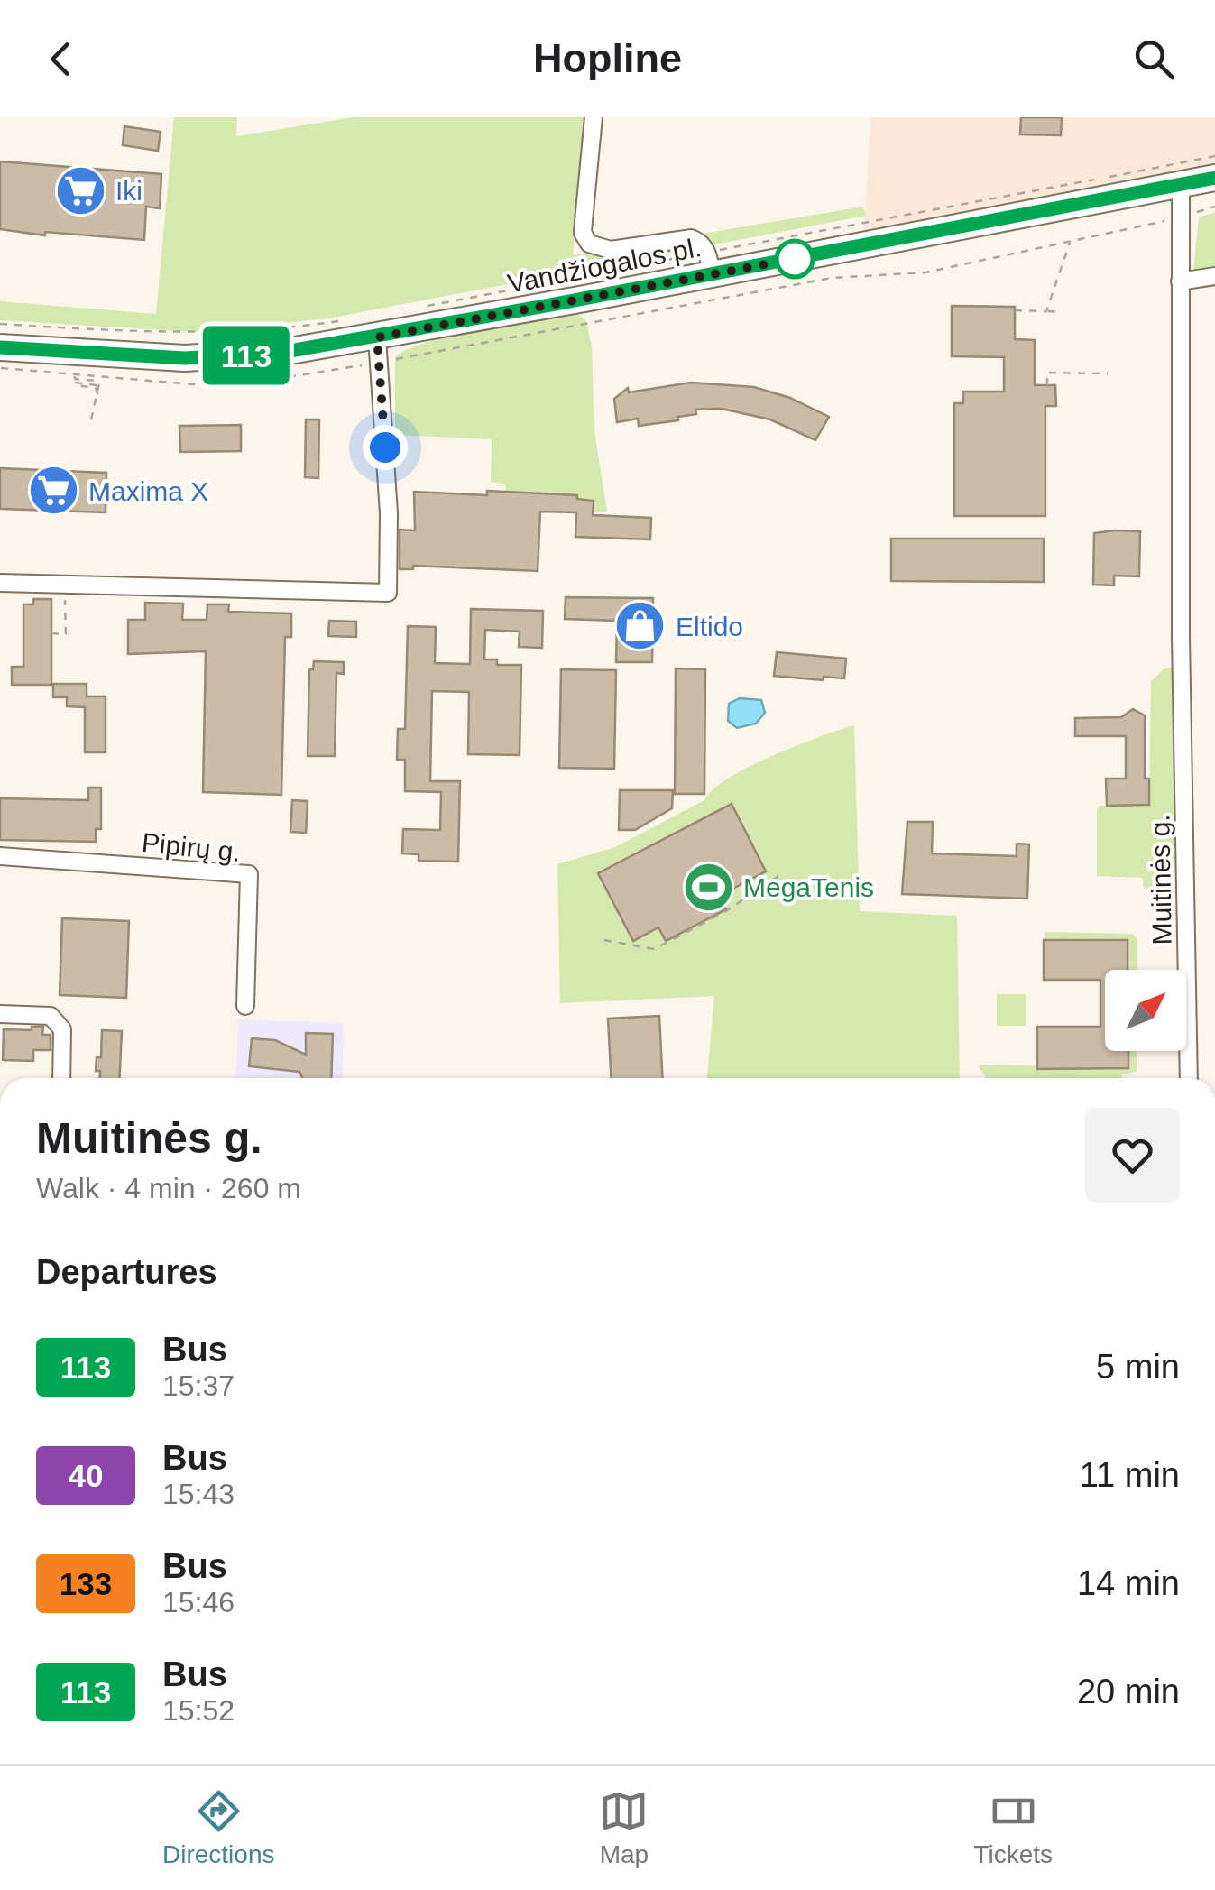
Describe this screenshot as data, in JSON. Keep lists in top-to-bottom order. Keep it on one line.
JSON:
{"streets":{"main road":["Vandžiogalos pl."],"street":["Pipirų g.","Muitinės g."]},"crossings":[["Vandžiogalos pl.","Muitinės g."]],"places":{"supermarket":["Iki","Maxima X"],"shop":["Eltido"],"sports":["MegaTenis"]},"lines":["bus line 113"],"north":"top right","page":{"header":"Hopline","on_map":"113","heading":[["Muitinės g.","Walk · 4 min · 260 m"],"Departures"],"list":[{"mark":"113","name":"Bus","note":"15:37","value":"5 min"},{"mark":"40","name":"Bus","note":"15:43","value":"11 min"},{"mark":"133","name":"Bus","note":"15:46","value":"14 min"},{"mark":"113","name":"Bus","note":"15:52","value":"20 min"}],"tabs":["Directions","Map","Tickets"]}}
